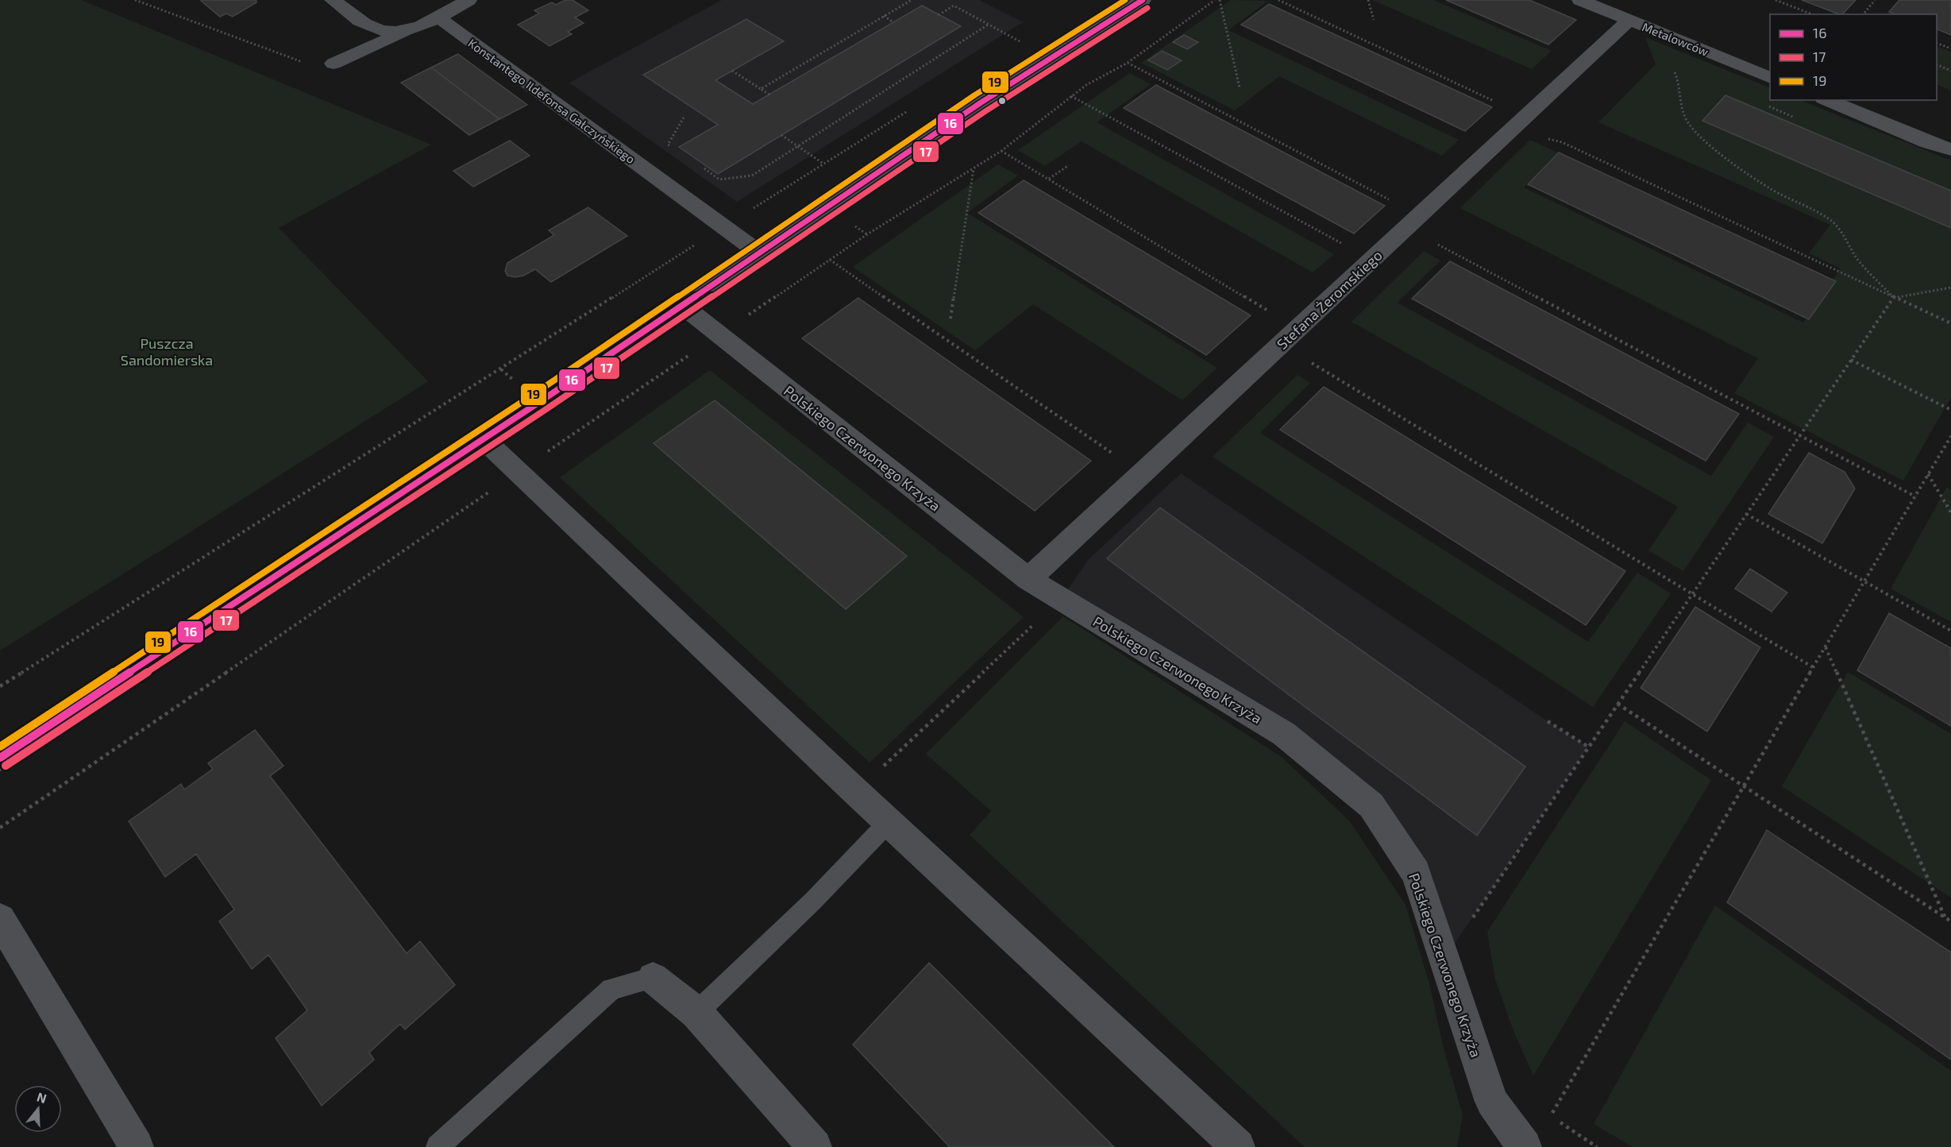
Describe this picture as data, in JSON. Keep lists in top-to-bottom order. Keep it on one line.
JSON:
{"streets":{"street":["Metalowców","Konstantego Ildefonsa Gałczyńskiego","Stefana Żeromskiego","Polskiego Czerwonego Krzyża"]},"crossings":[["Metalowców","Stefana Żeromskiego"],["Stefana Żeromskiego","Polskiego Czerwonego Krzyża"]],"parks":["Puszcza Sandomierska"],"lines":["transit line 16","transit line 19","transit line 17"],"legend":["16","17","19"],"north":"top"}
